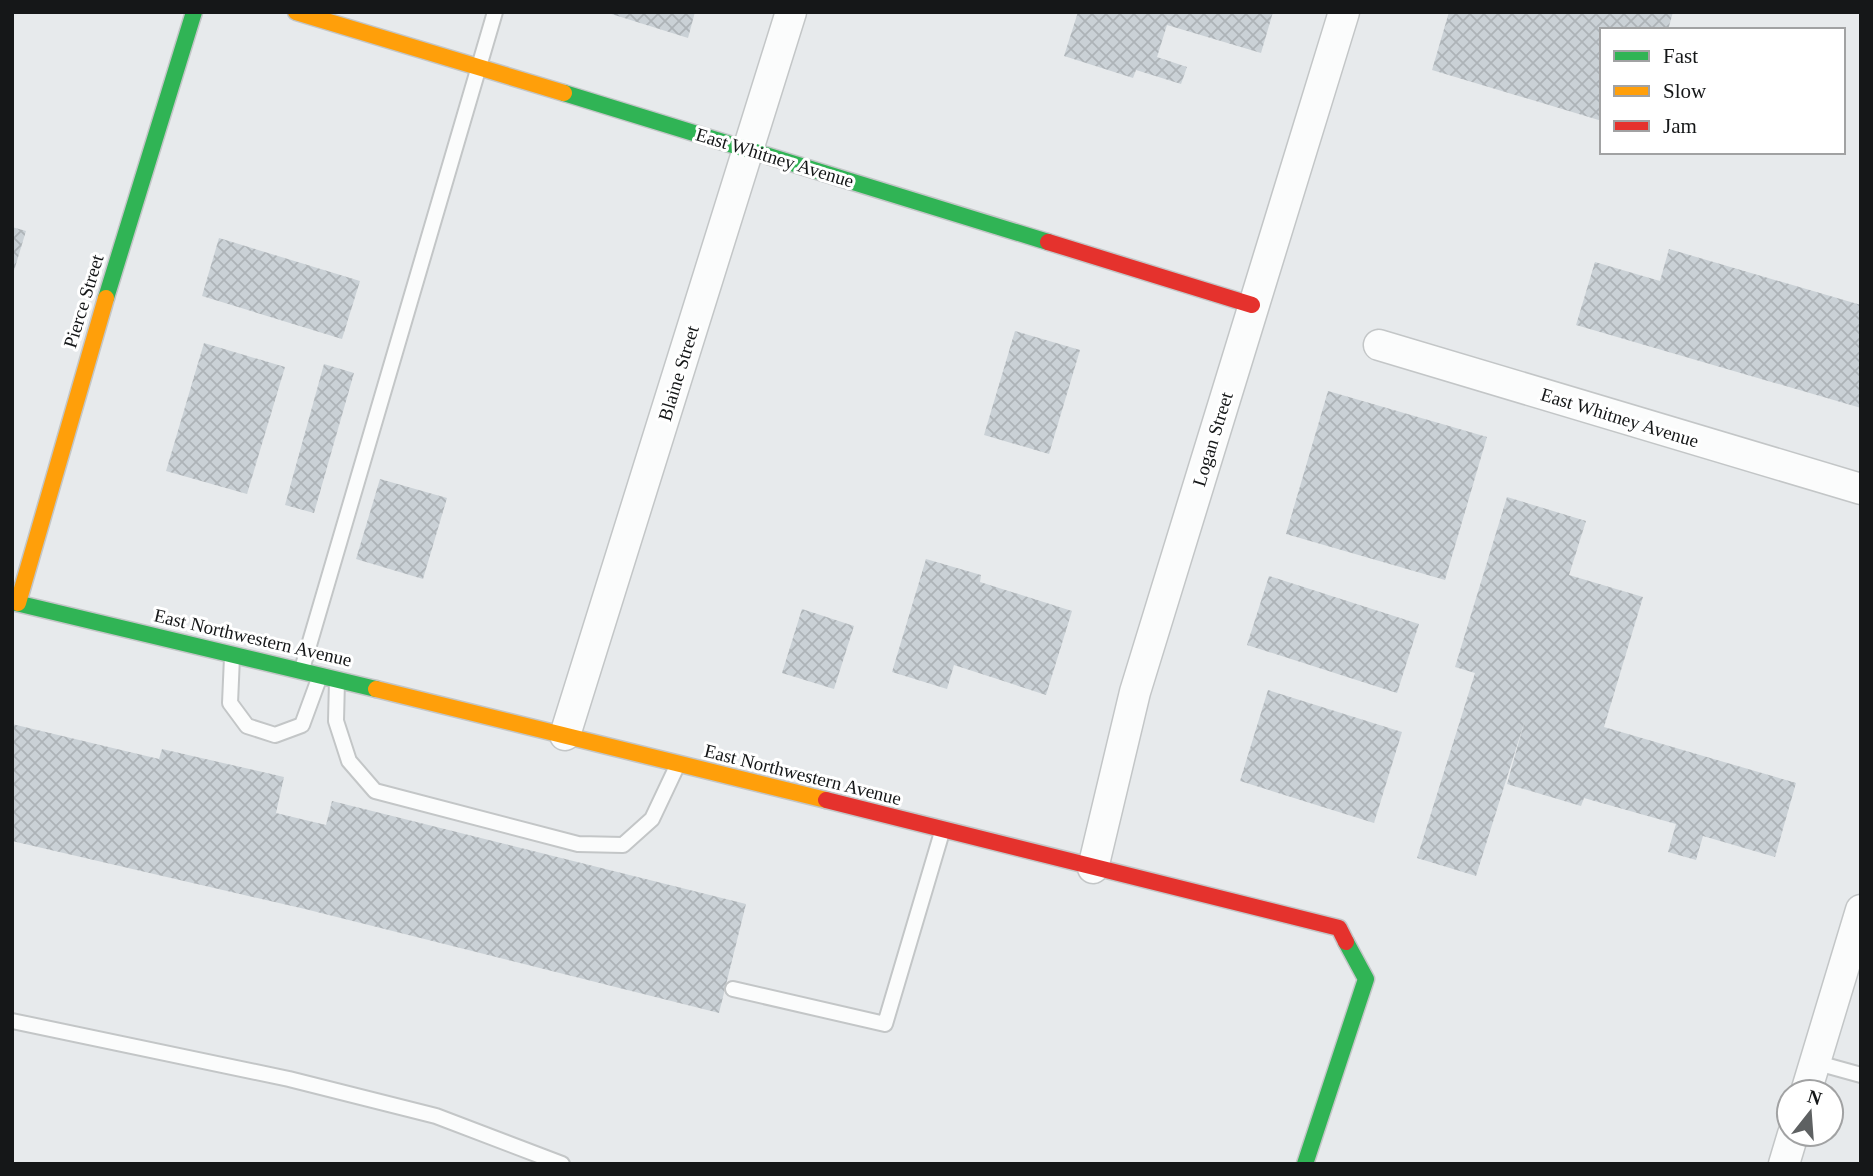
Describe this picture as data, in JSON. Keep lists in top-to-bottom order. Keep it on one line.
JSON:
{"streets":{"street":["East Whitney Avenue","Pierce Street","Blaine Street","Logan Street","East Northwestern Avenue"]},"crossings":[["East Whitney Avenue","Blaine Street"],["East Whitney Avenue","Logan Street"],["Pierce Street","East Northwestern Avenue"],["Blaine Street","East Northwestern Avenue"],["Logan Street","East Northwestern Avenue"]],"legend":["Fast","Slow","Jam"],"north":"top"}
